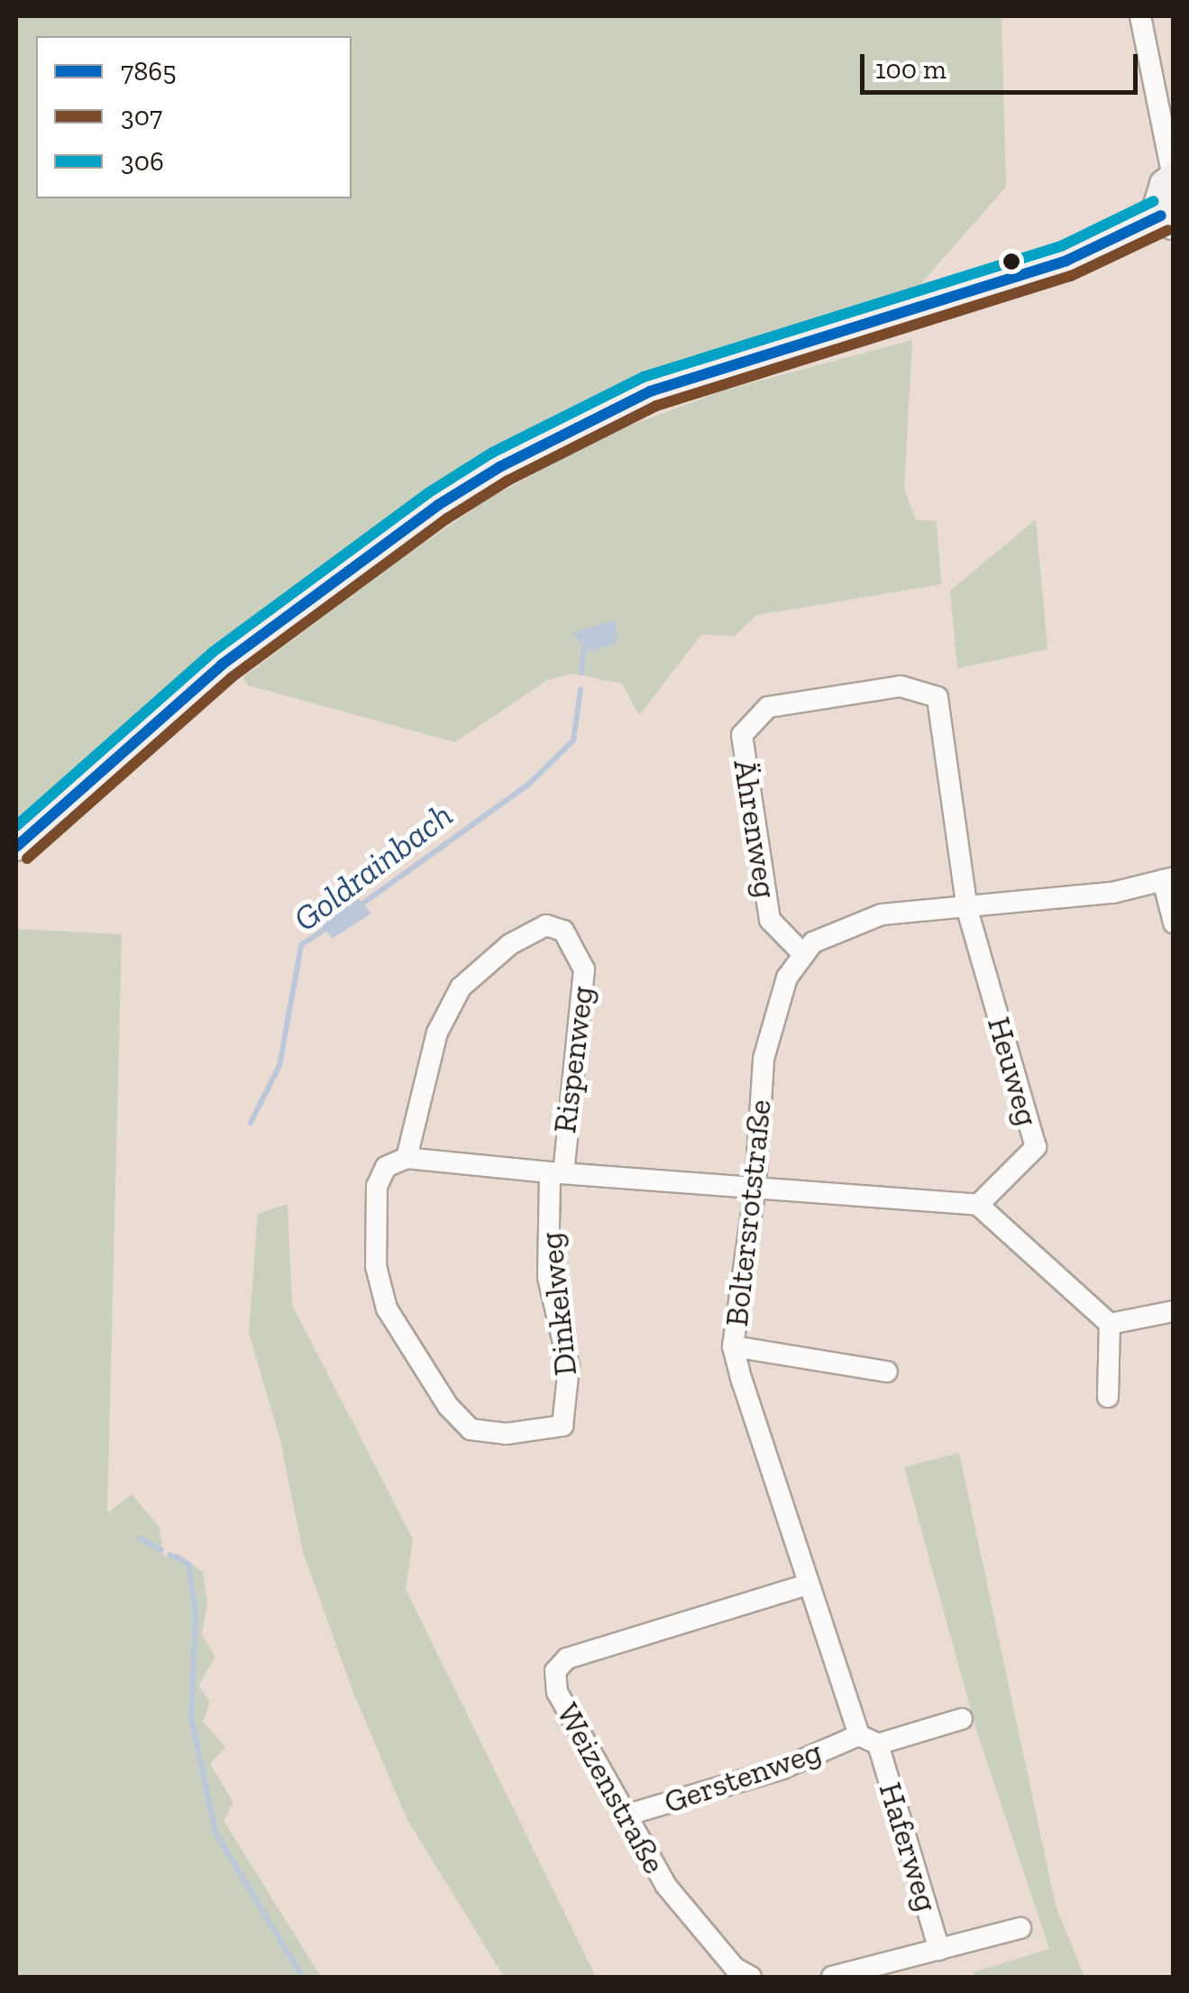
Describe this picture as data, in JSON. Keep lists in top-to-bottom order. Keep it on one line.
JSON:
{"streets":{"street":["Ährenweg","Rispenweg","Heuweg","Boltersrotstraße","Dinkelweg","Gerstenweg","Weizenstraße","Haferweg"]},"crossings":[["Ährenweg","Heuweg"],["Ährenweg","Boltersrotstraße"],["Rispenweg","Dinkelweg"],["Heuweg","Boltersrotstraße"],["Boltersrotstraße","Gerstenweg"],["Boltersrotstraße","Weizenstraße"],["Boltersrotstraße","Haferweg"],["Gerstenweg","Weizenstraße"],["Gerstenweg","Haferweg"]],"water":["Goldrainbach"],"lines":["transit line 306","transit line 7865","transit line 307"],"legend":["7865","307","306"],"scale_bar":"100 m"}
